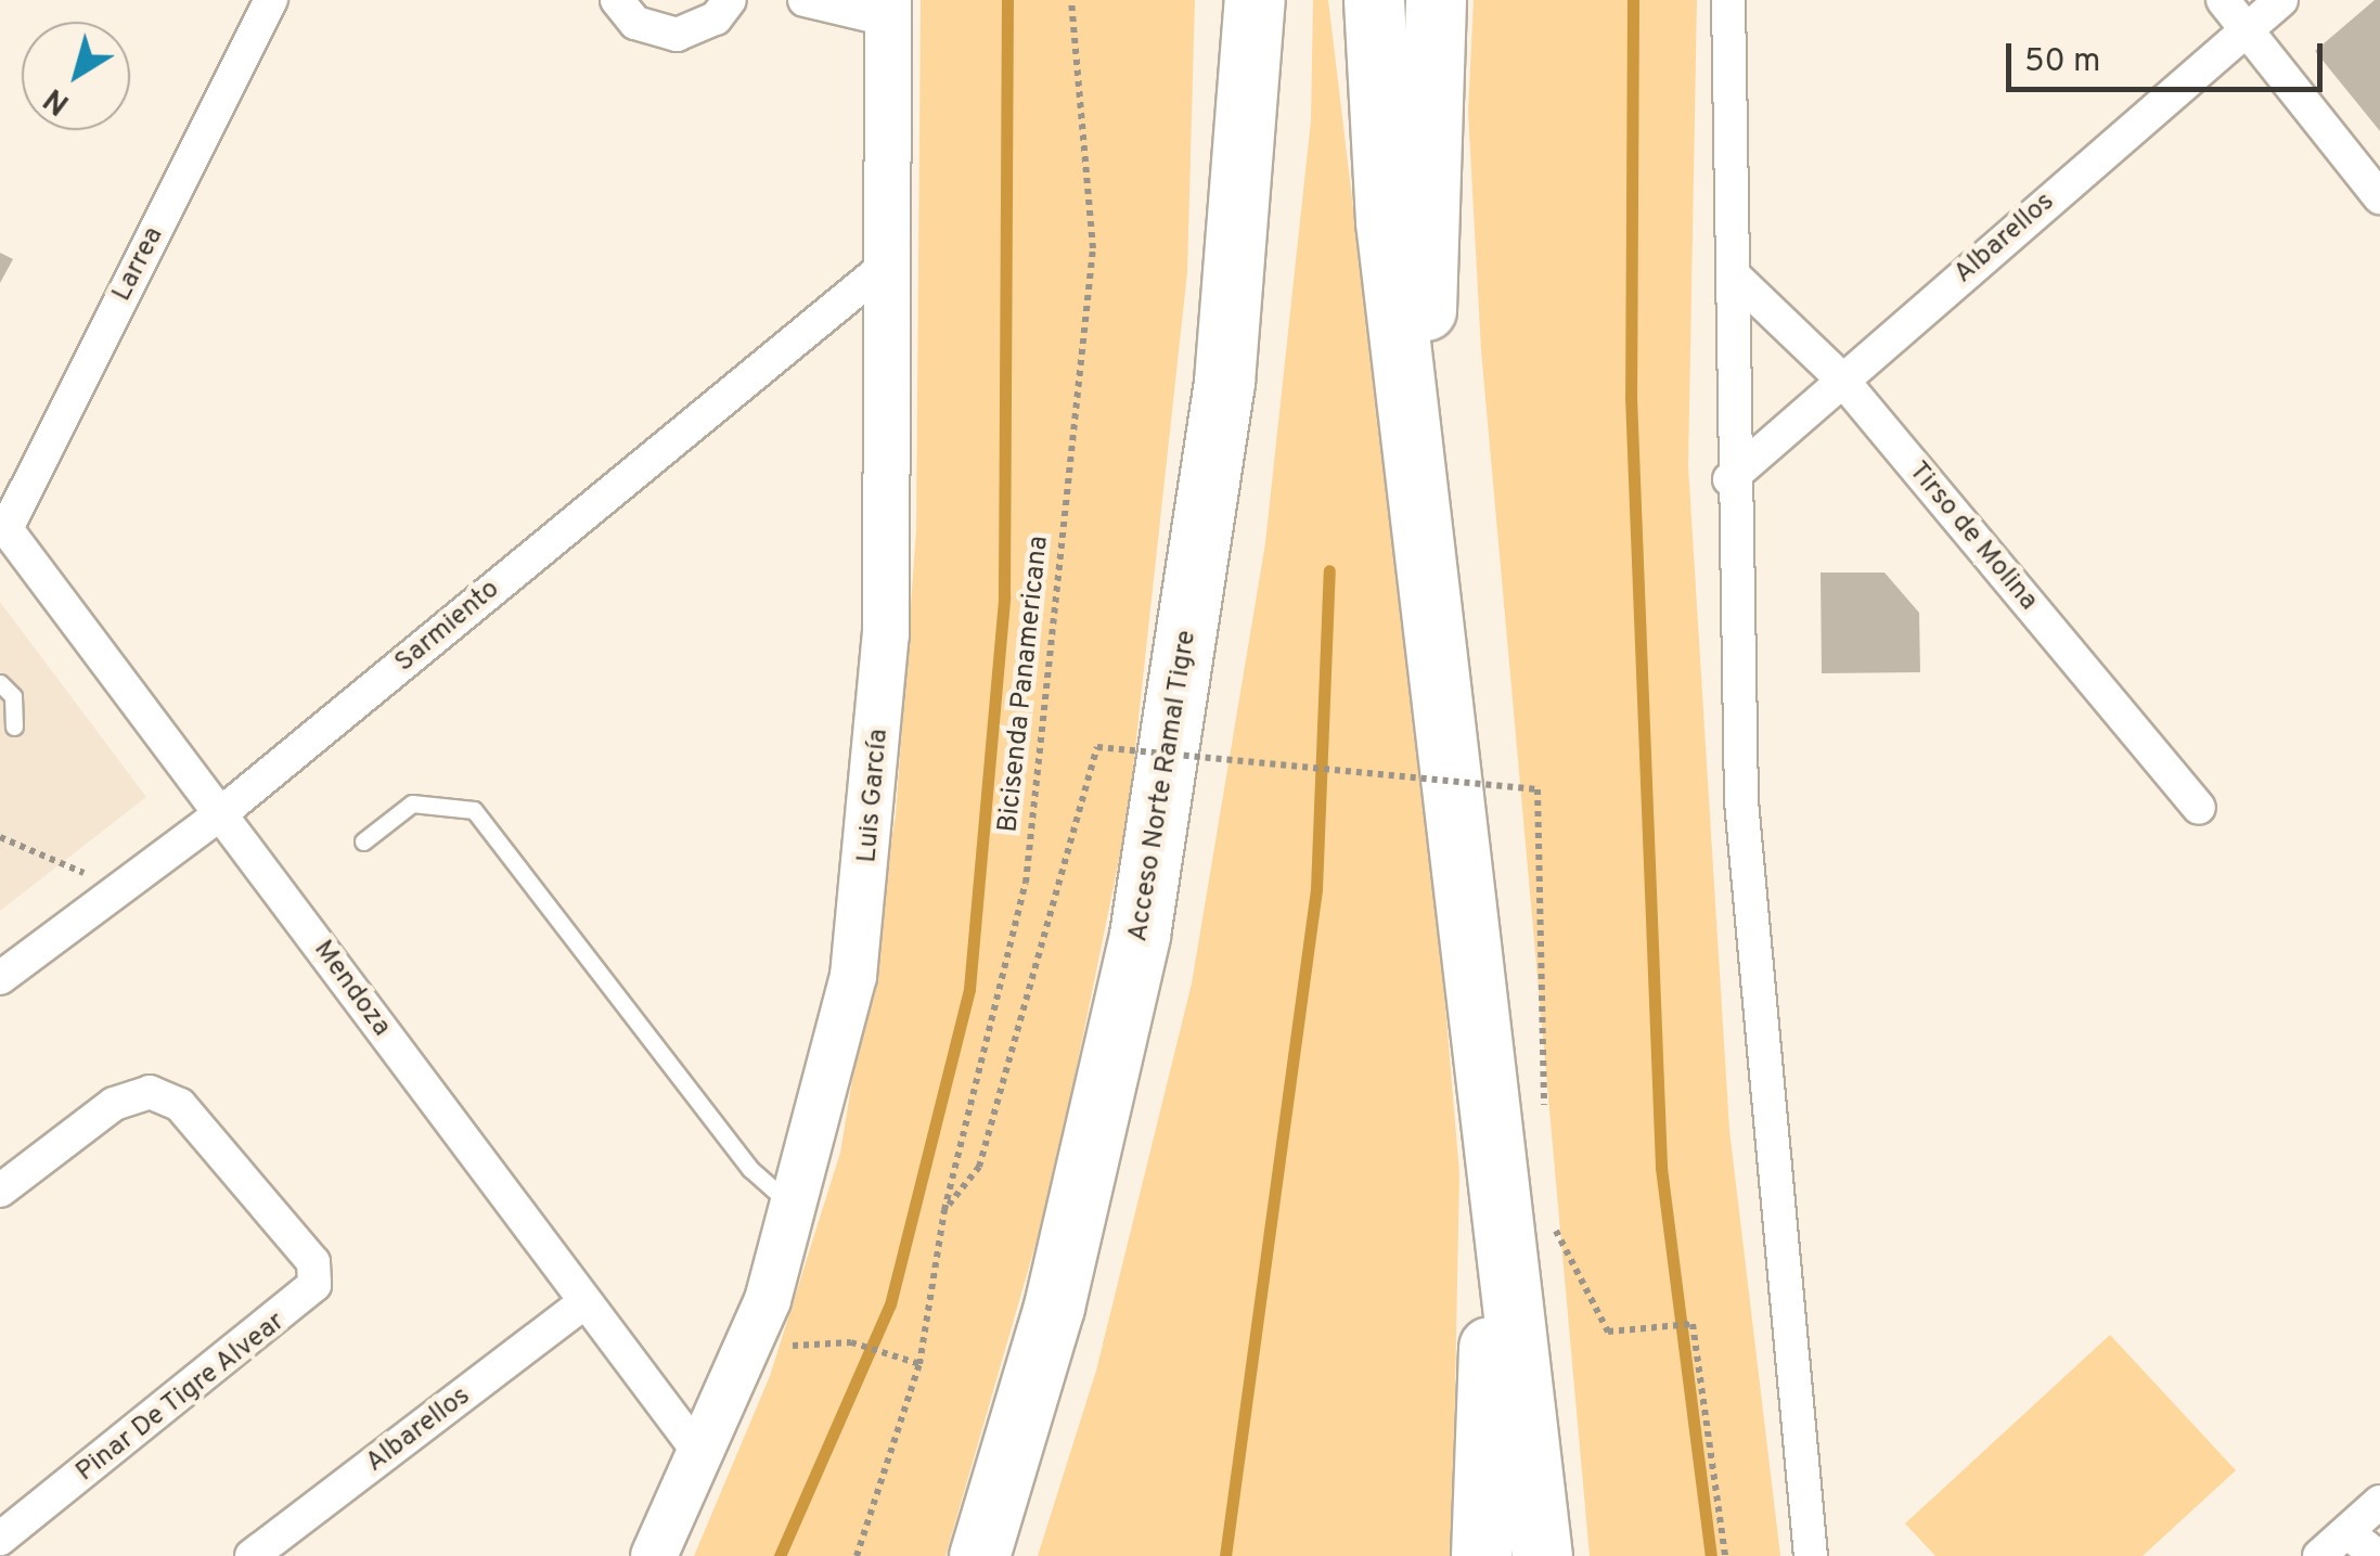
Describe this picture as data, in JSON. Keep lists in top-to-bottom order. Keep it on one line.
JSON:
{"streets":{"highway":["Acceso Norte Ramal Tigre"],"street":["Albarellos","Larrea","Tirso de Molina","Sarmiento","Luis García","Mendoza","Pinar De Tigre Alvear"],"path":["Bicisenda Panamericana"]},"crossings":[["Albarellos","Tirso de Molina"],["Albarellos","Mendoza"],["Larrea","Mendoza"],["Sarmiento","Luis García"],["Sarmiento","Mendoza"],["Luis García","Mendoza"]],"scale_bar":"50 m","north":"bottom left"}
